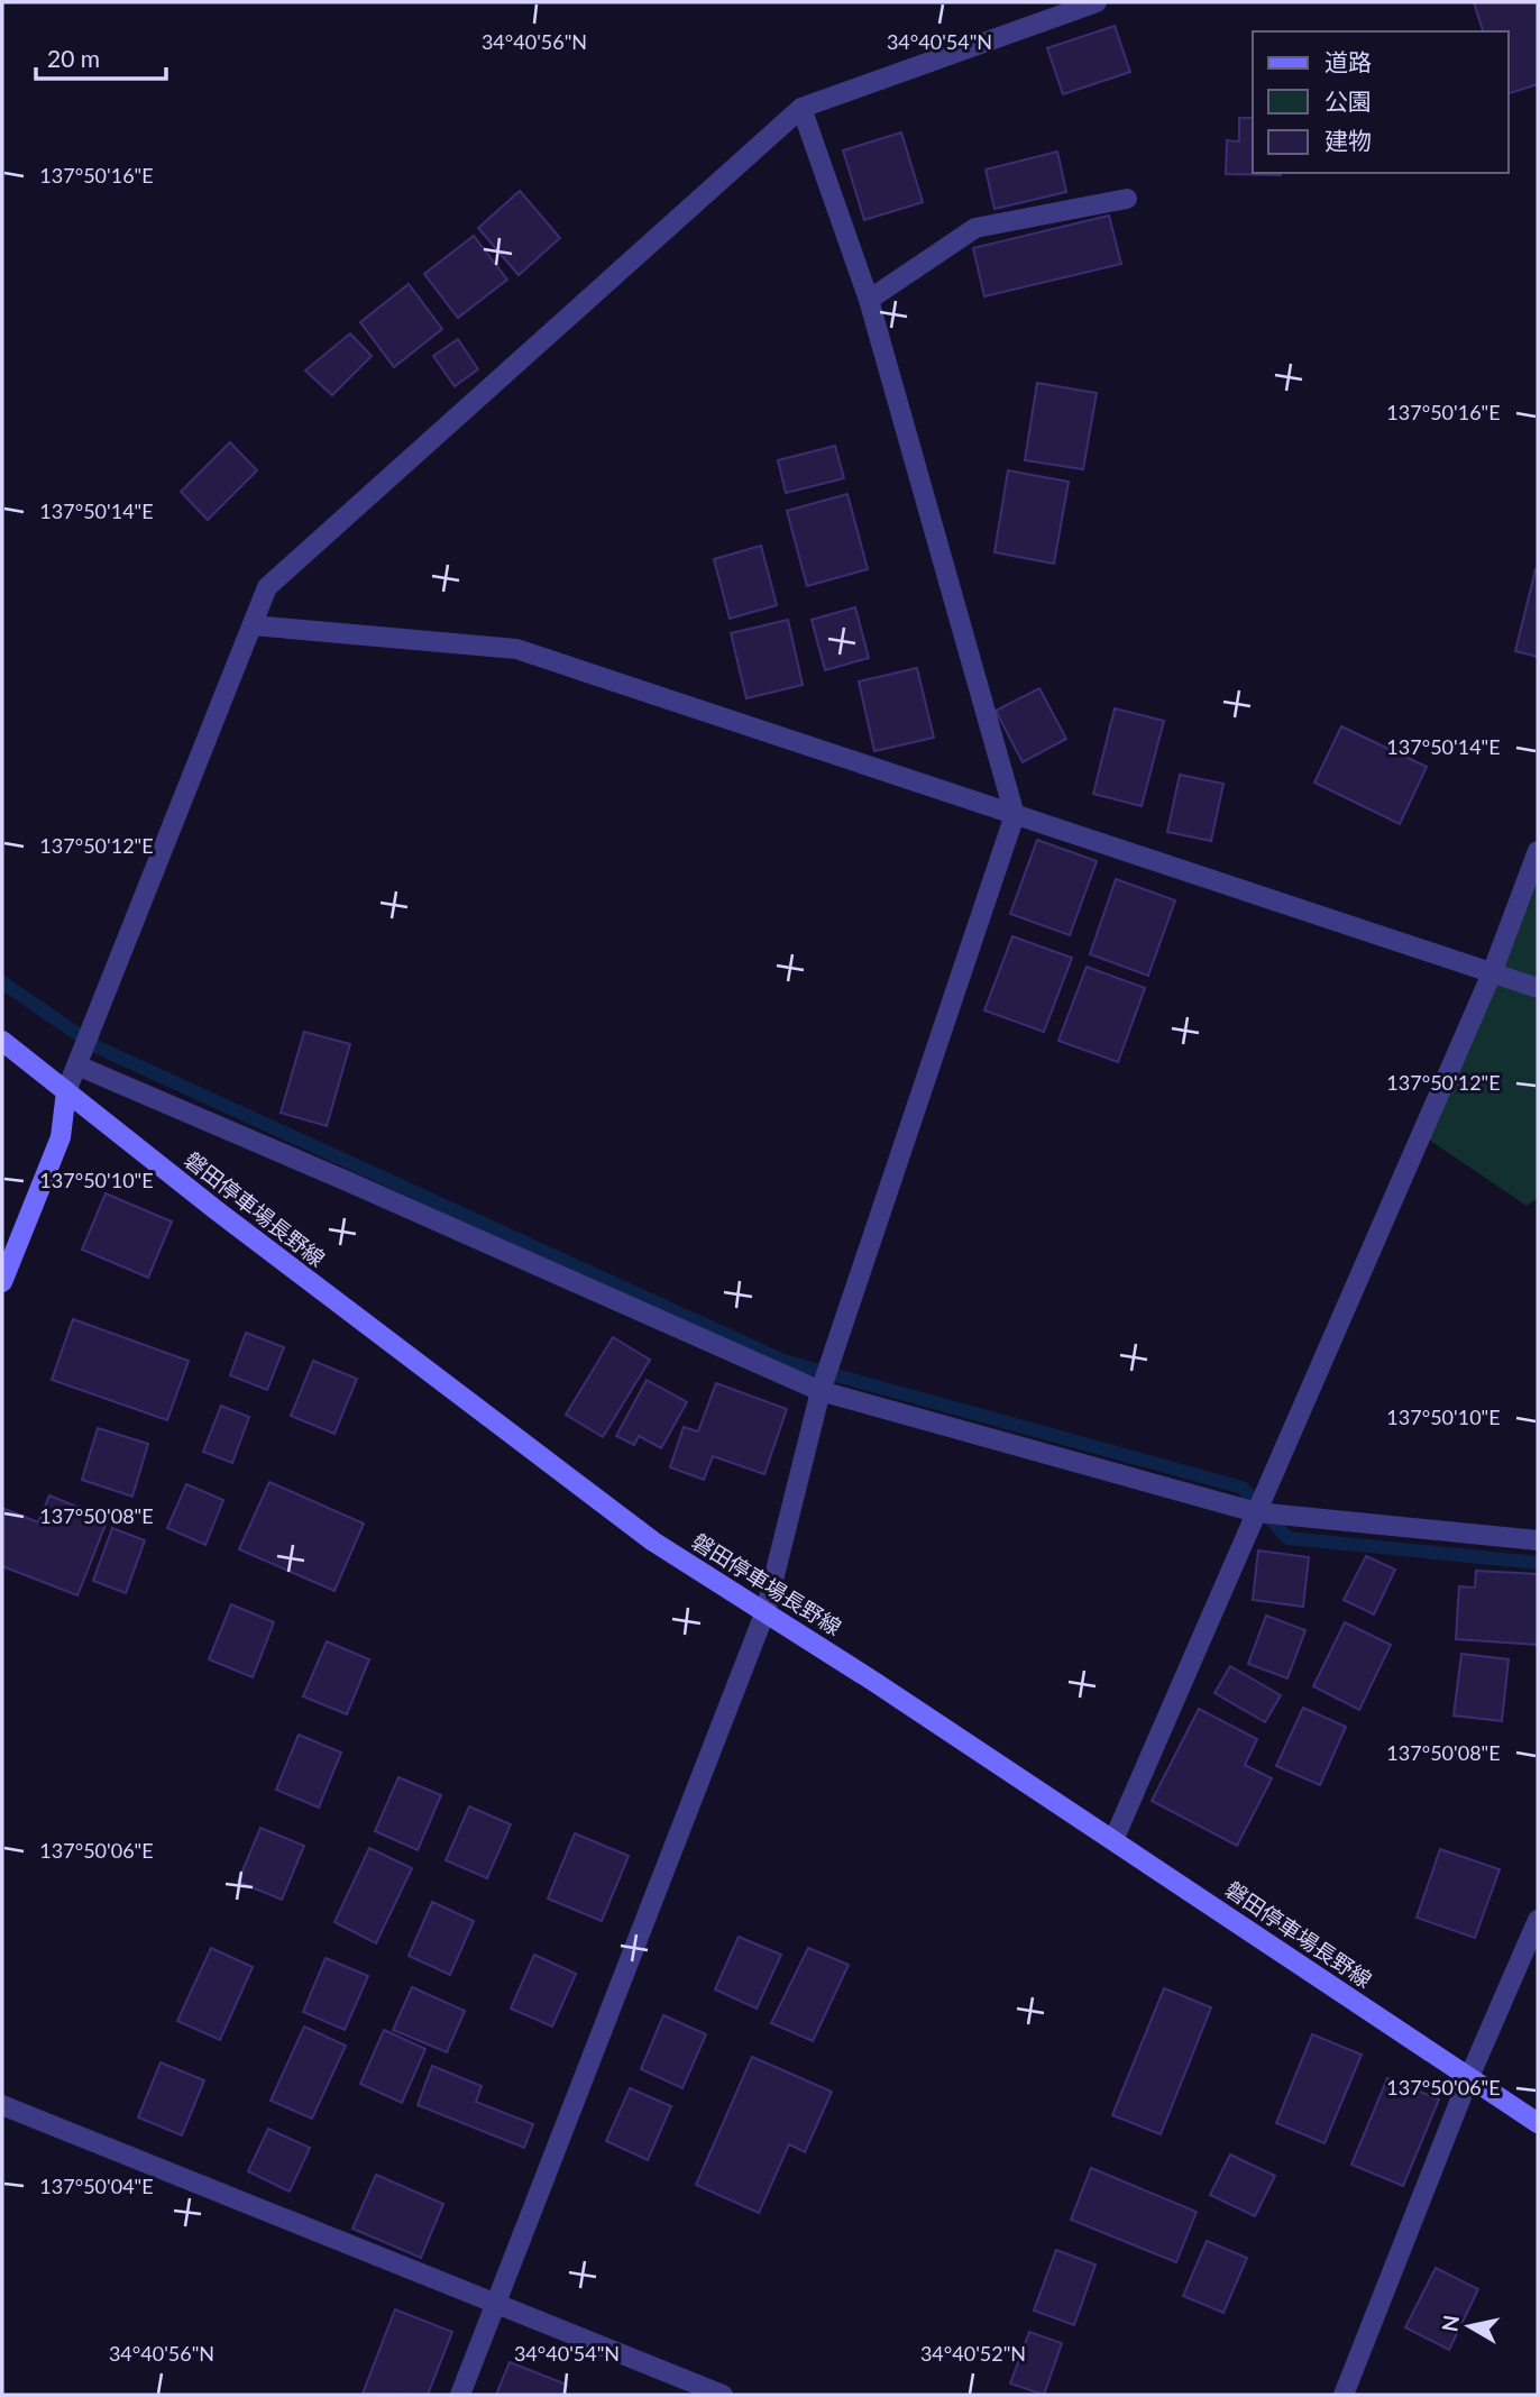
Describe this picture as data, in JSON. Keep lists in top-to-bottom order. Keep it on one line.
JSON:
{"streets":{"main road":["磐田停車場長野線"]},"legend":["道路","公園","建物"],"scale_bar":"20 m","north":"left","coordinates":["34°40'56\"N","34°40'54\"N","137°50'16\"E","137°50'14\"E","137°50'12\"E","137°50'10\"E","137°50'08\"E","137°50'06\"E","137°50'04\"E","34°40'52\"N"]}
